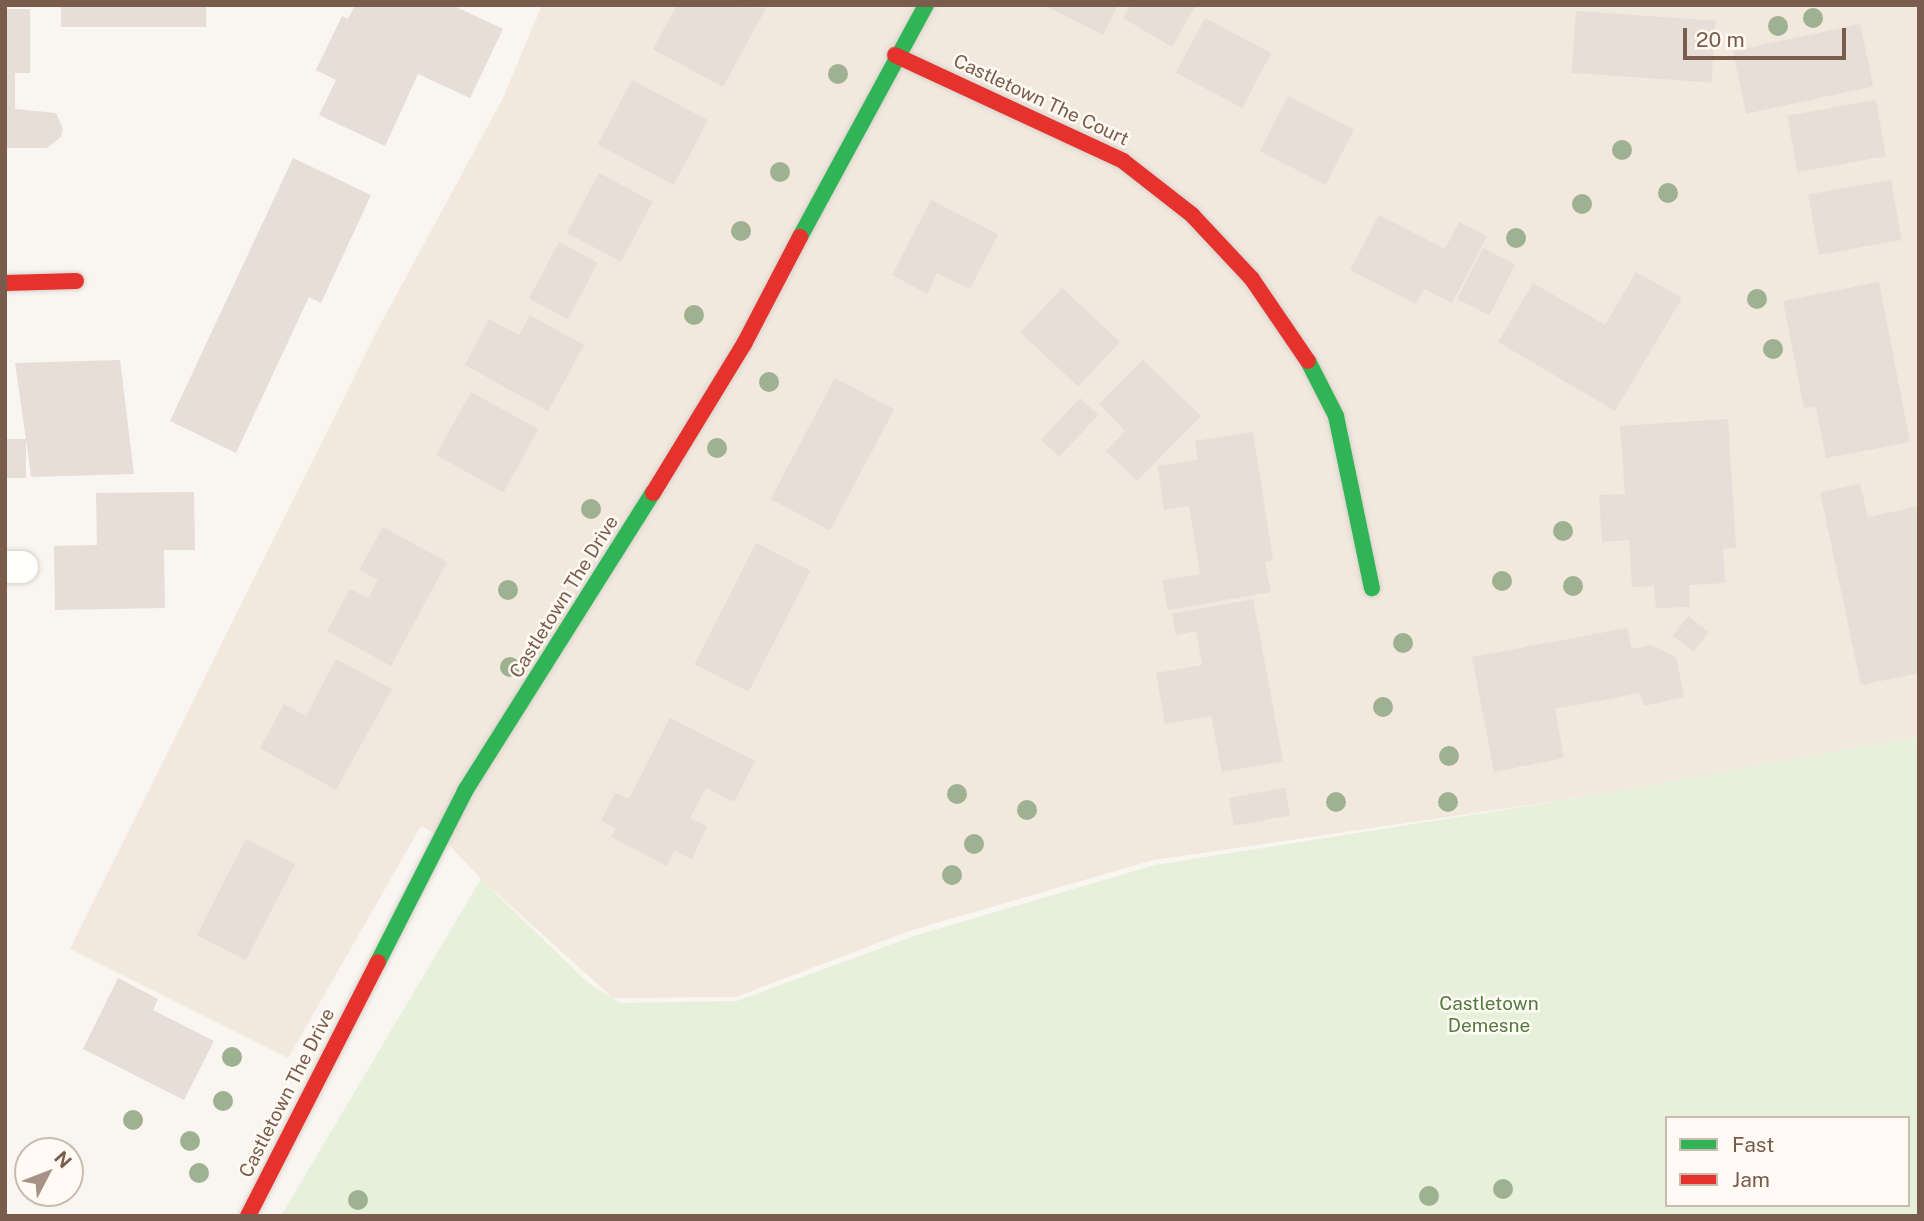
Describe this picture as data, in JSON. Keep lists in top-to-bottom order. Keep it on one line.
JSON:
{"streets":{"street":["Castletown The Court","Castletown The Drive"]},"crossings":[["Castletown The Court","Castletown The Drive"]],"parks":["Castletown Demesne"],"legend":["Fast","Jam"],"scale_bar":"20 m","north":"top right"}
